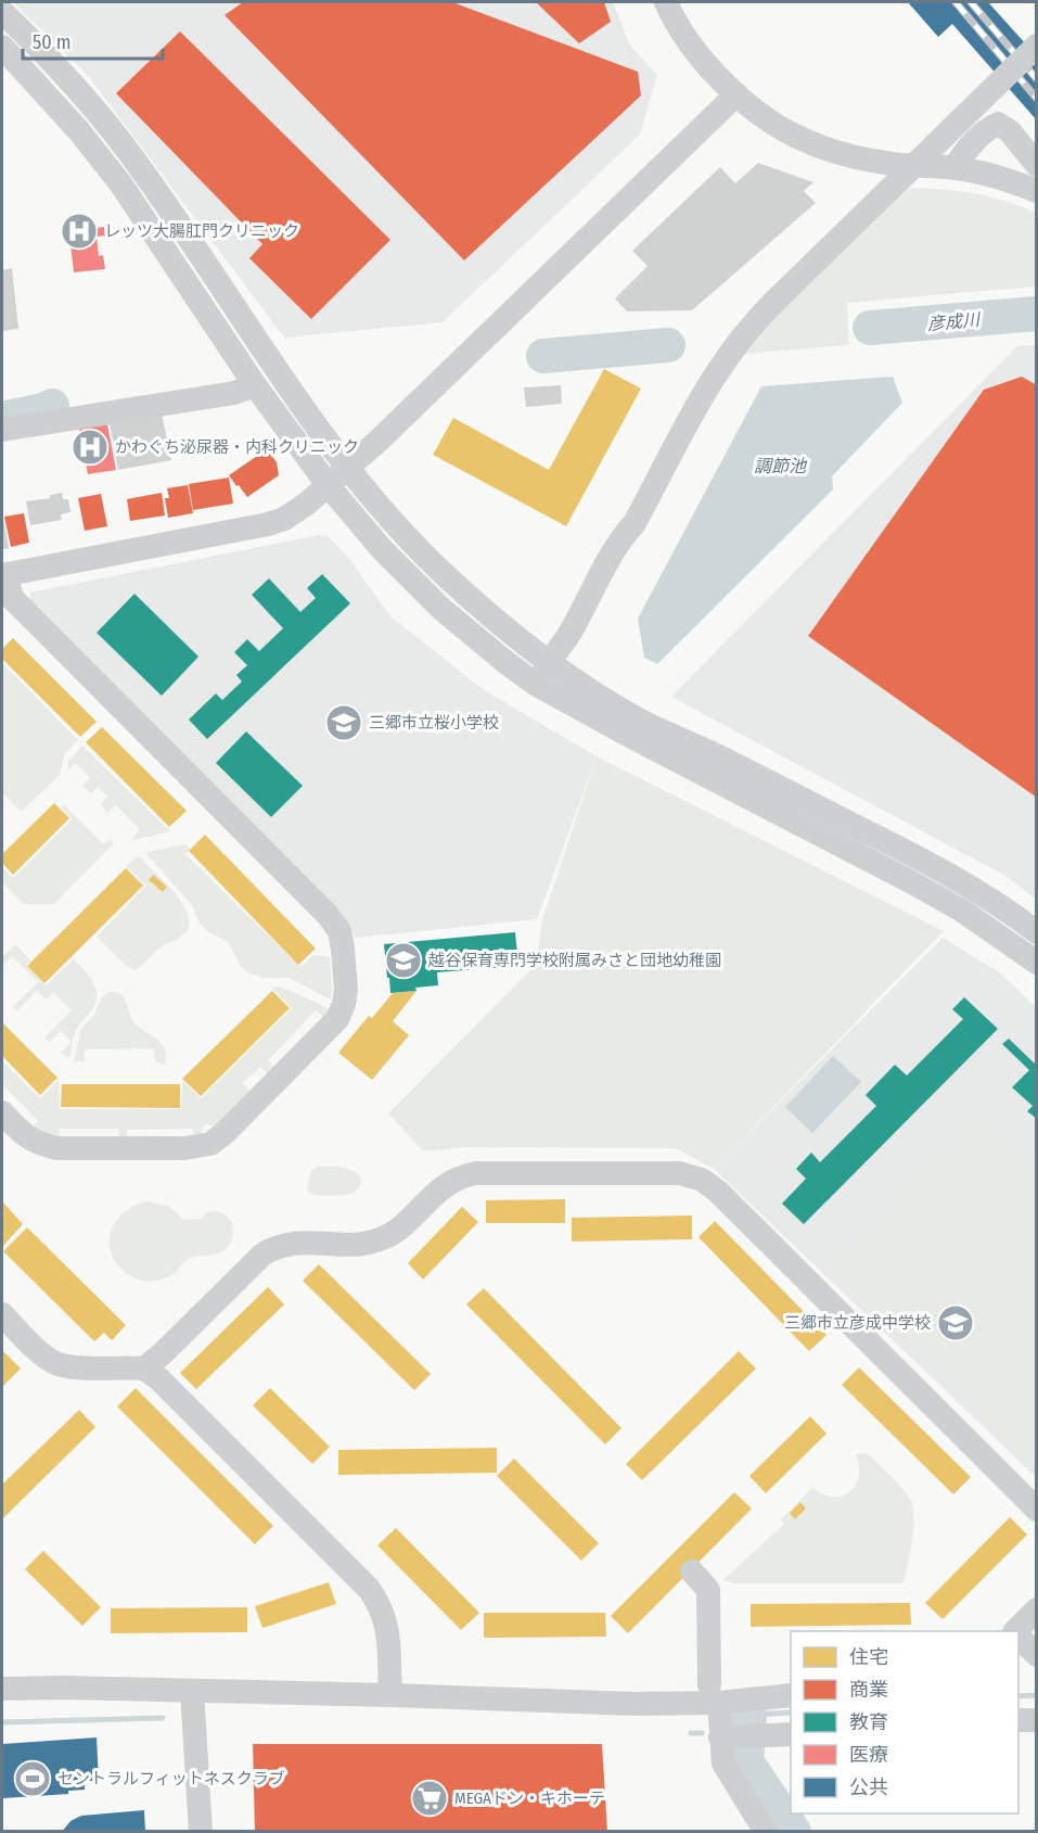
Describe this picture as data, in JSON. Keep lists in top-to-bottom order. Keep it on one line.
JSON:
{"water":["彦成川","調節池"],"places":{"hospital":["レッツ大腸肛門クリニック","かわぐち泌尿器・内科クリニック"],"school or university":["三郷市立桜小学校","越谷保育専門学校附属みさと団地幼稚園","三郷市立彦成中学校"],"sports":["セントラルフィットネスクラブ"],"supermarket":["MEGAドン・キホーテ"]},"legend":["住宅","商業","教育","医療","公共"],"scale_bar":"50 m"}
